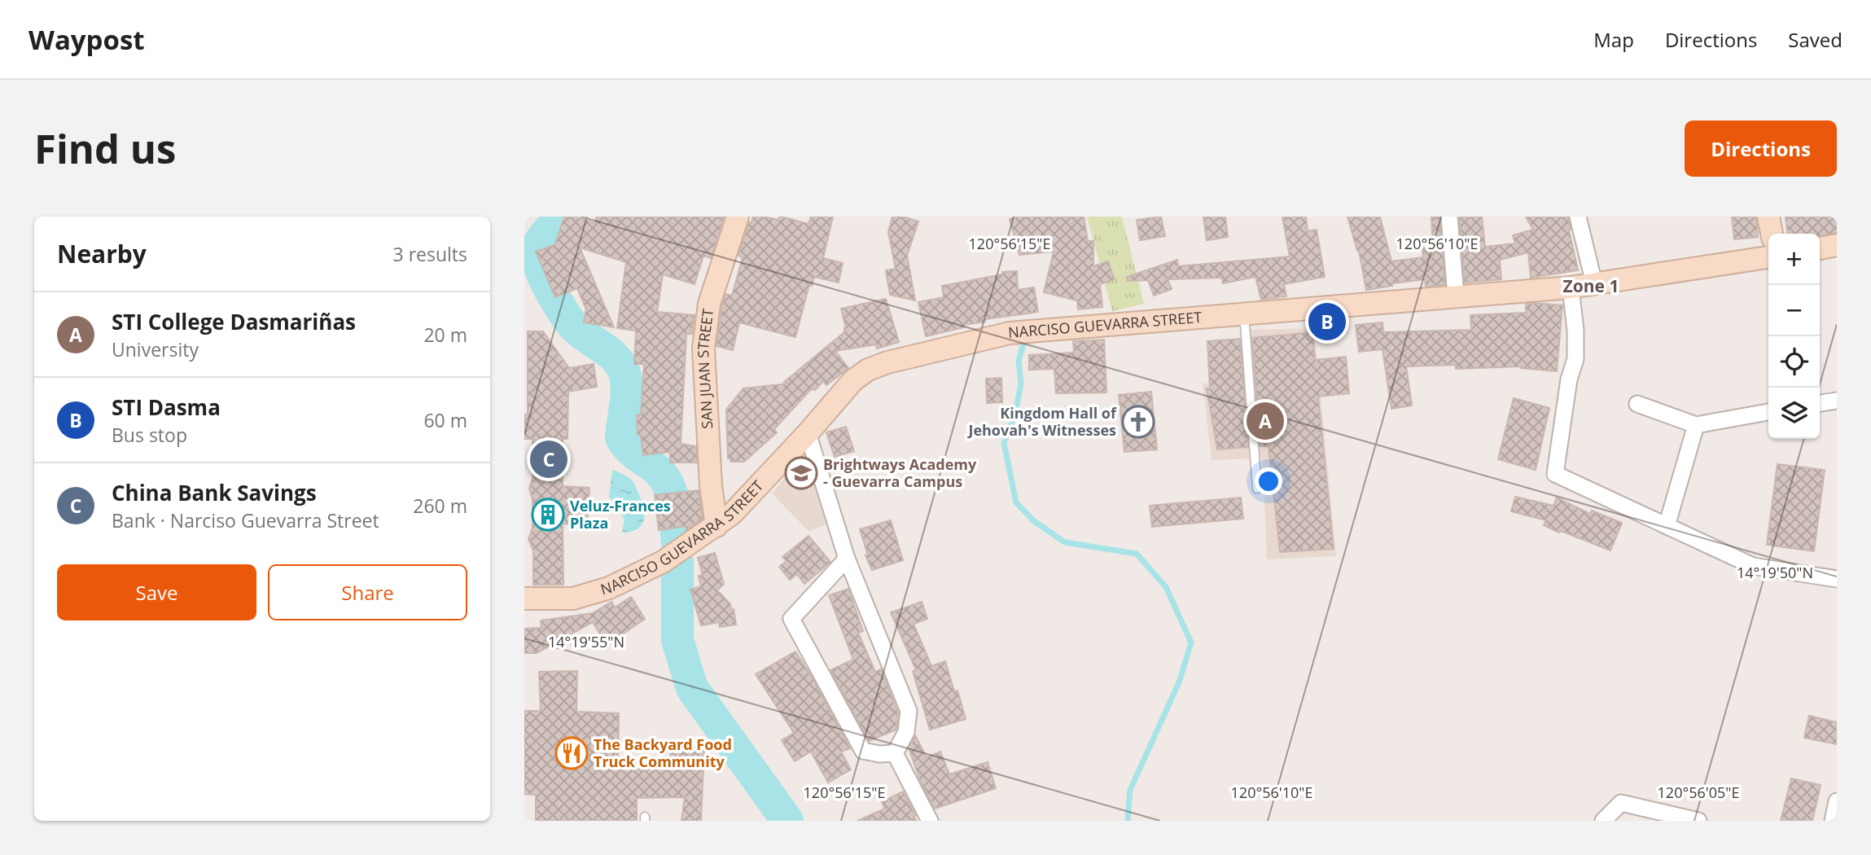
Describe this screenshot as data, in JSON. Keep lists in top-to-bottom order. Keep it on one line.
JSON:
{"streets":{"street":["NARCISO GUEVARRA STREET","SAN JUAN STREET"]},"crossings":[["NARCISO GUEVARRA STREET","SAN JUAN STREET"]],"districts":["Zone 1"],"places":{"church":["Kingdom Hall of Jehovah's Witnesses"],"school or university":["Brightways Academy - Guevarra Campus"],"building":["Veluz-Frances Plaza"],"restaurant":["The Backyard Food Truck Community"]},"page":{"header":"Waypost","nav":["Map","Directions","Saved"],"buttons":["Directions",["Save","Share"]],"title":"Find us","heading":["Nearby","3 results"],"map_buttons":["+","−"],"list":[{"mark":"A","name":"STI College Dasmariñas","note":"University","value":"20 m"},{"mark":"B","name":"STI Dasma","note":"Bus stop","value":"60 m"},{"mark":"C","name":"China Bank Savings","note":"Bank · Narciso Guevarra Street","value":"260 m"}],"pins":["B","A","C"]},"coordinates":["120°56'15\"E","120°56'10\"E","14°19'50\"N","14°19'55\"N","120°56'05\"E"]}
